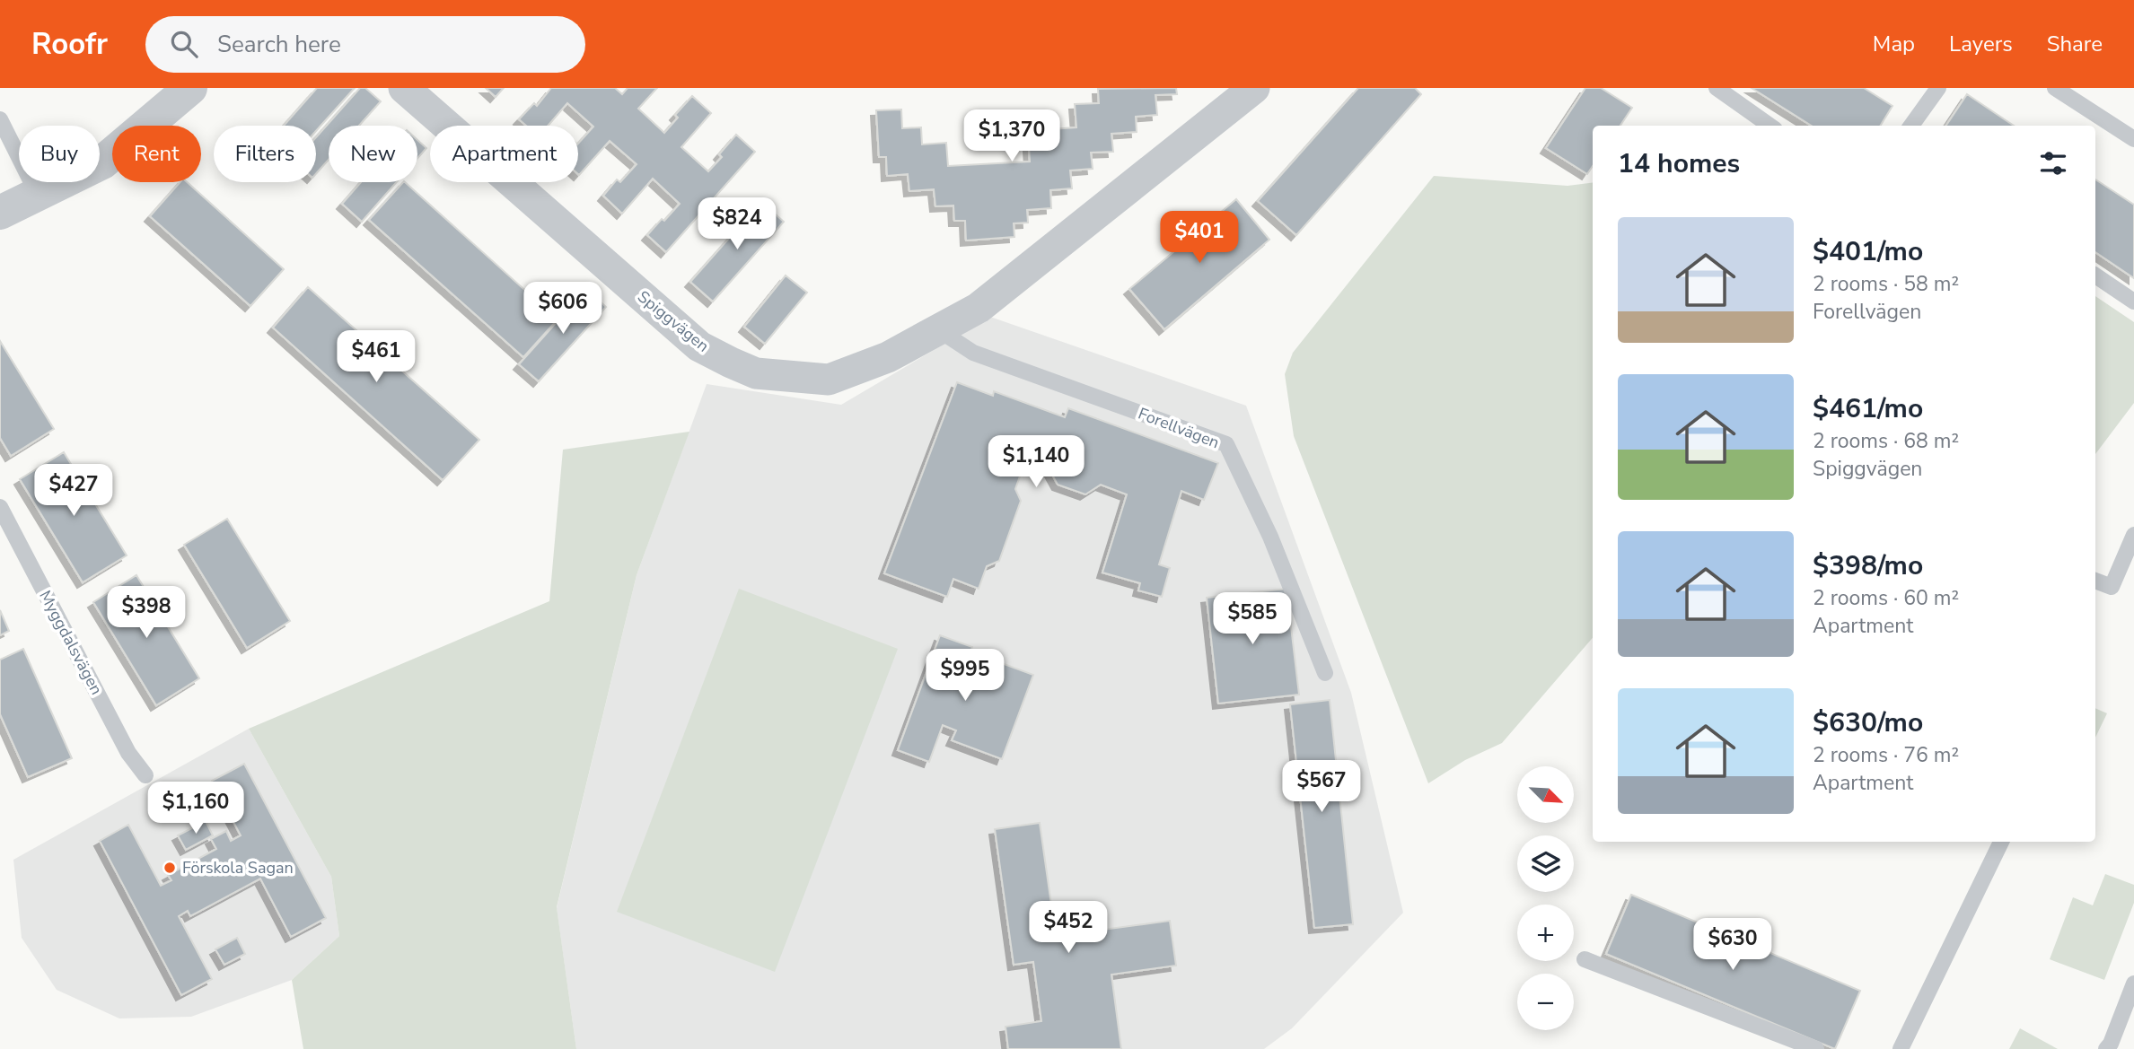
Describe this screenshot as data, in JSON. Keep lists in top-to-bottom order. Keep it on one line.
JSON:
{"streets":{"street":["Spiggvägen"],"lane":["Forellvägen","Myggdalsvägen"]},"crossings":[["Spiggvägen","Forellvägen"]],"places":["Förskola Sagan"],"north":"bottom right","page":{"header":"Roofr","search":"Search here","nav":["Map","Layers","Share"],"price":["$1,370","$824","$401","$606","$461","$1,140","$427","$398","$585","$995","$567","$1,160","$452","$630"],"chip":["Buy","Rent","Filters","New","Apartment"],"heading":"14 homes","list":[{"name":"$401/mo","note":"2 rooms · 58 m² · Forellvägen"},{"name":"$461/mo","note":"2 rooms · 68 m² · Spiggvägen"},{"name":"$398/mo","note":"2 rooms · 60 m² · Apartment"},{"name":"$630/mo","note":"2 rooms · 76 m² · Apartment"}],"map_buttons":["+","−"]}}
